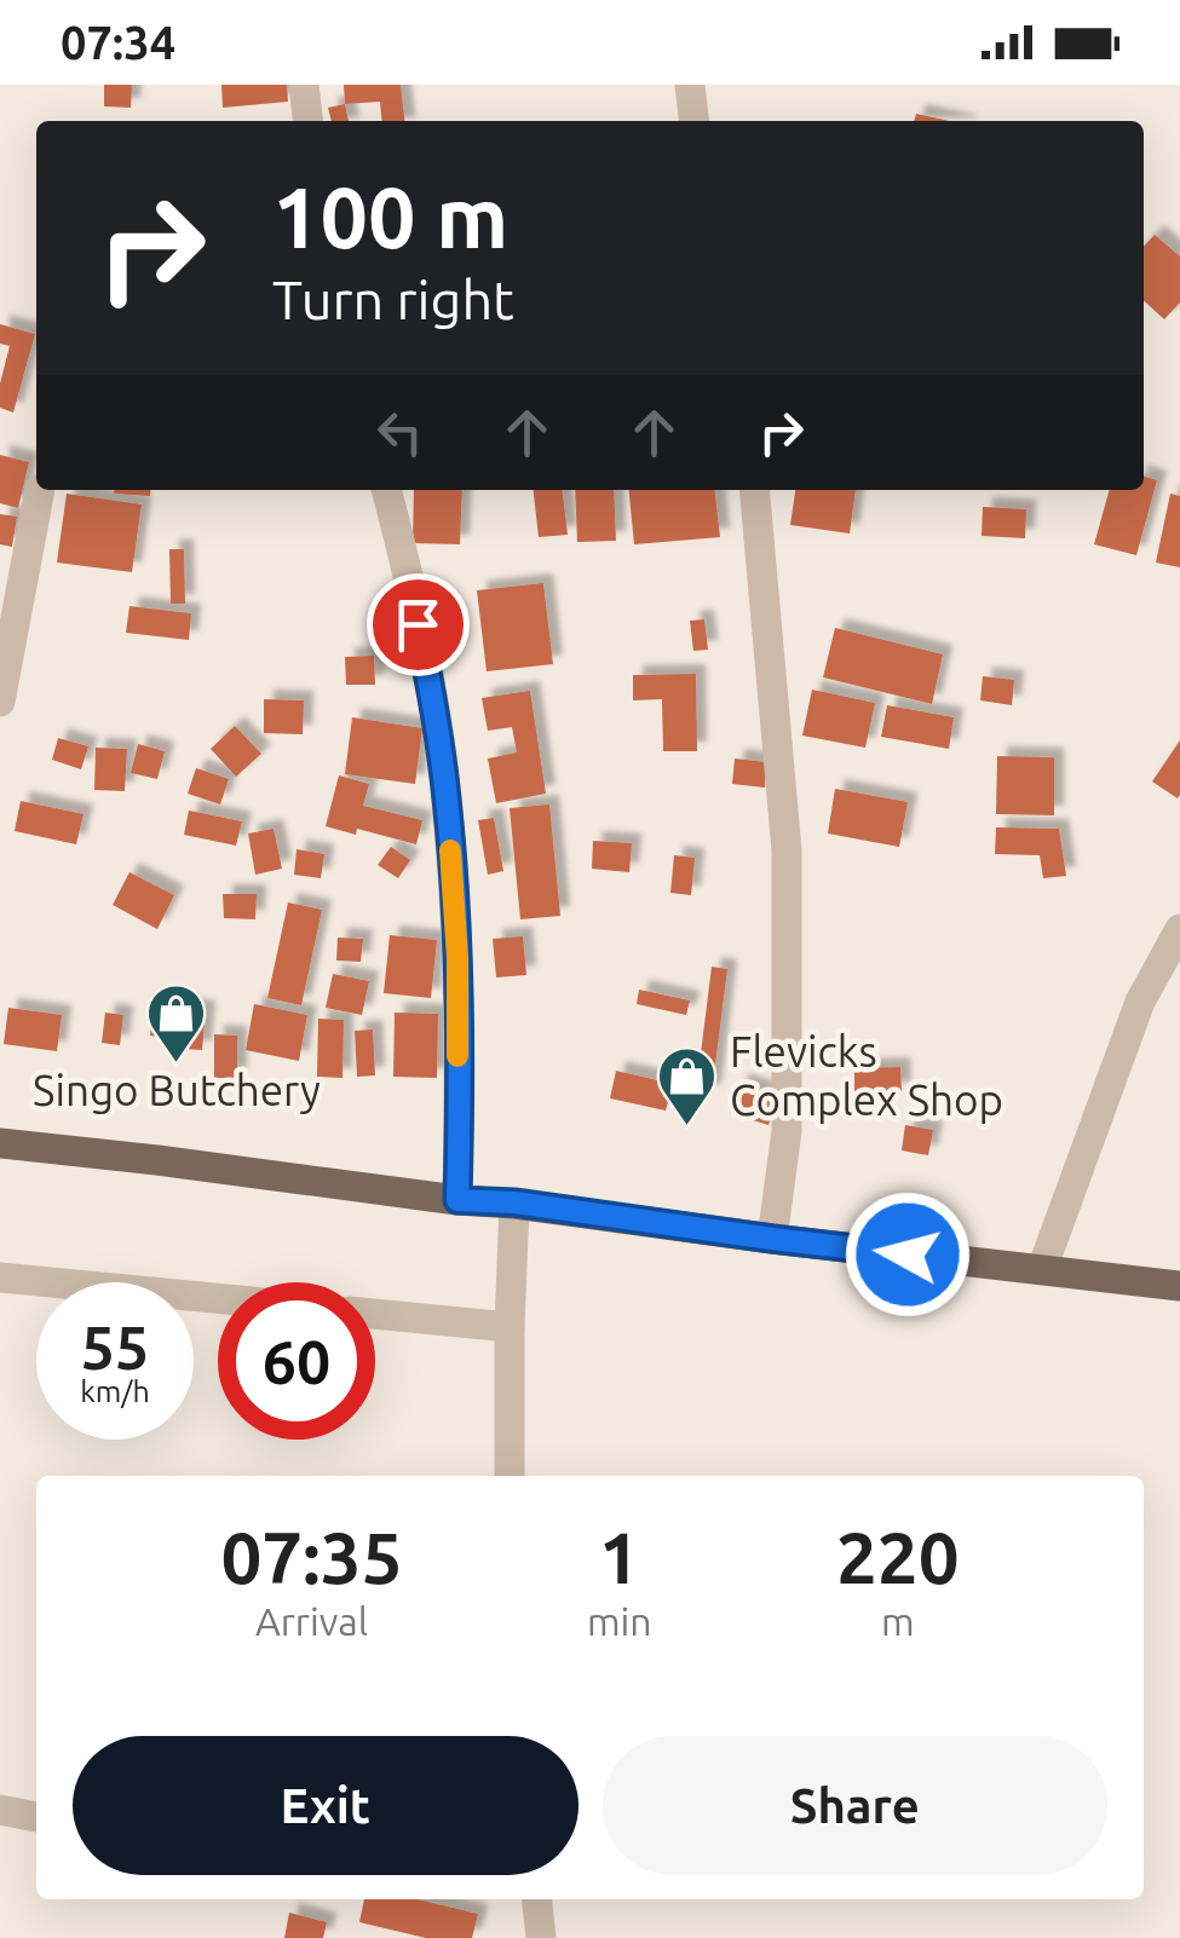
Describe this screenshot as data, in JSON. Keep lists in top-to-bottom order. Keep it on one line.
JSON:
{"places":{"shop":["Singo Butchery","Flevicks Complex Shop"]},"page":{"status":"07:34","turn":["100 m","Turn right"],"speed":"55 km/h","limit":"60","eta":["07:35","Arrival","1","min","220","m"],"buttons":["Exit","Share"]}}
